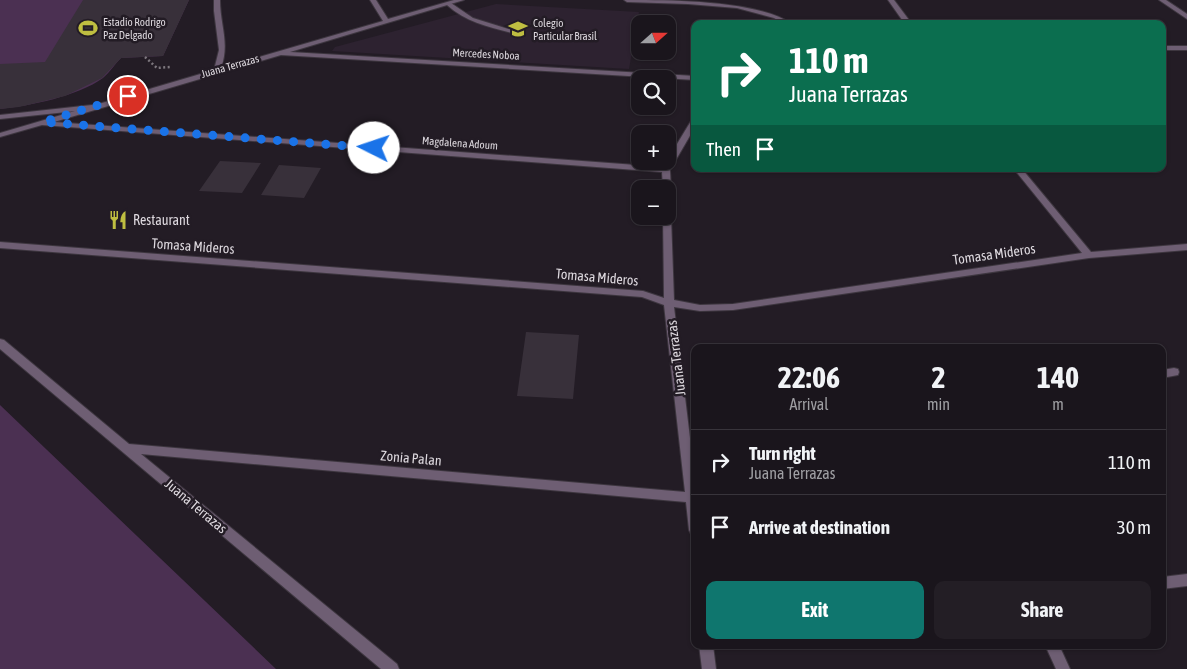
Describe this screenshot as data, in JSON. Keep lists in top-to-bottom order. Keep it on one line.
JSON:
{"streets":{"street":["Mercedes Noboa","Juana Terrazas","Magdalena Adoum","Tomasa Mideros","Zonia Palan"]},"crossings":[["Mercedes Noboa","Juana Terrazas"],["Juana Terrazas","Magdalena Adoum"],["Juana Terrazas","Tomasa Mideros"],["Juana Terrazas","Zonia Palan"]],"places":{"sports":["Estadio Rodrigo Paz Delgado"],"school or university":["Colegio Particular Brasil"],"restaurant":["Restaurant"]},"north":"right","page":{"map_buttons":["+","−"],"turn":["110 m","Juana Terrazas"],"then":"Then","eta":["22:06","Arrival","2","min","140","m"],"list":[{"name":"Turn right","note":"Juana Terrazas","value":"110 m"},{"name":"Arrive at destination","value":"30 m"}],"buttons":["Exit","Share"]}}
